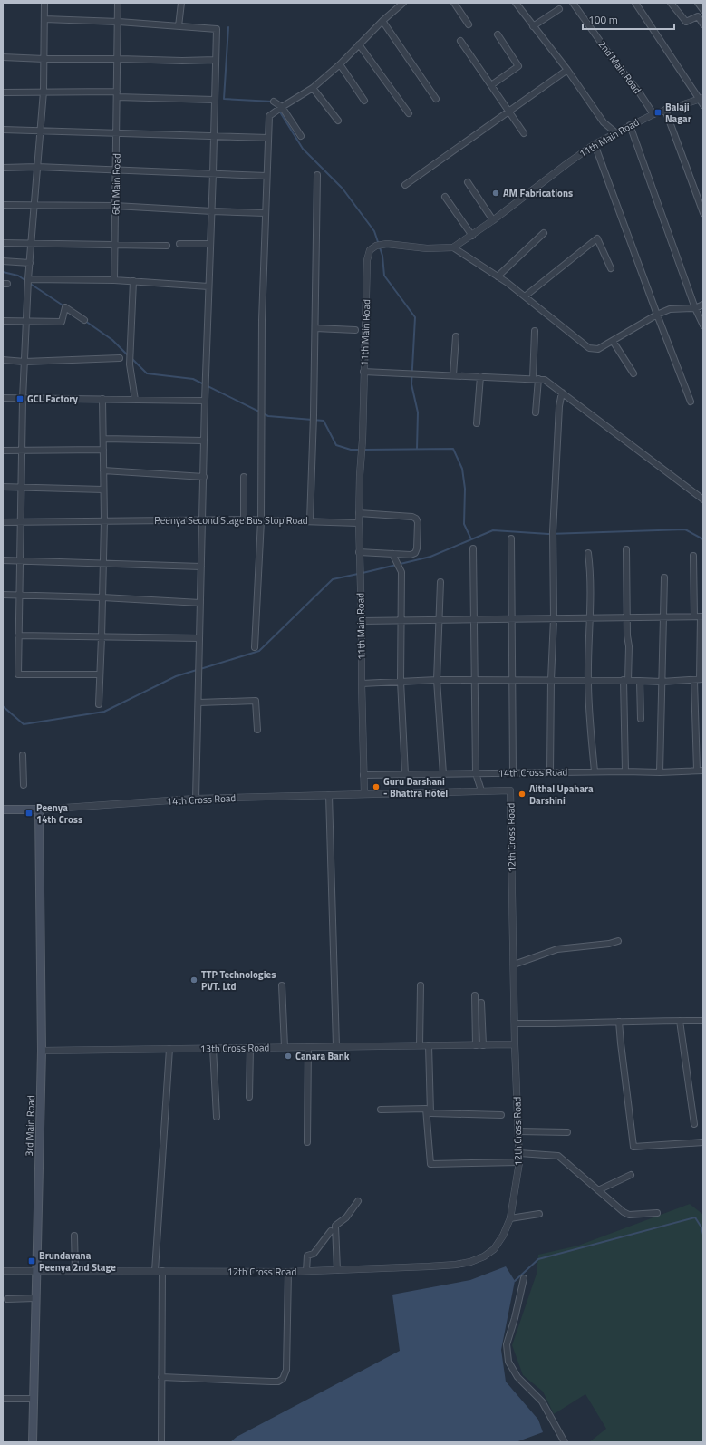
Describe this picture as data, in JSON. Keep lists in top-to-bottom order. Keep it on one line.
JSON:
{"streets":{"main road":["3rd Main Road"],"street":["2nd Main Road","11th Main Road","6th Main Road","Peenya Second Stage Bus Stop Road","14th Cross Road","12th Cross Road","13th Cross Road"]},"crossings":[["2nd Main Road","11th Main Road"],["11th Main Road","Peenya Second Stage Bus Stop Road"],["11th Main Road","14th Cross Road"],["11th Main Road","12th Cross Road"],["14th Cross Road","12th Cross Road"],["14th Cross Road","3rd Main Road"],["12th Cross Road","13th Cross Road"],["12th Cross Road","3rd Main Road"],["13th Cross Road","3rd Main Road"]],"places":{"transit":["Balaji Nagar","GCL Factory","Peenya 14th Cross","Brundavana Peenya 2nd Stage"],"other":["AM Fabrications","Guru Darshani - Bhattra Hotel","Aithal Upahara Darshini","TTP Technologies PVT. Ltd","Canara Bank"]},"scale_bar":"100 m"}
